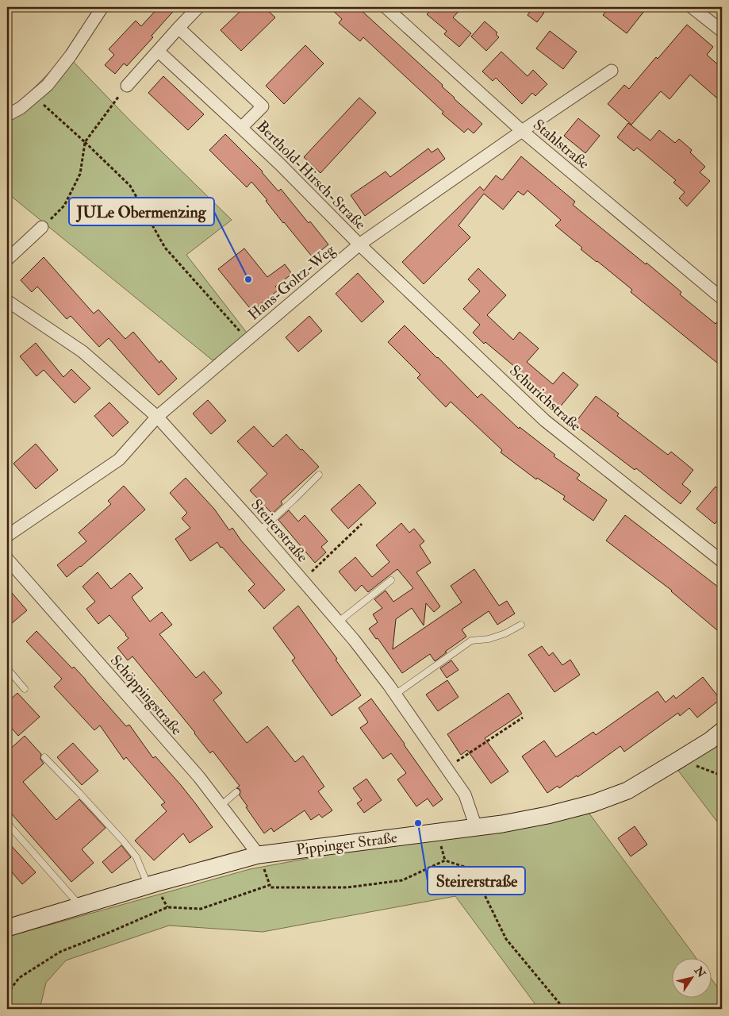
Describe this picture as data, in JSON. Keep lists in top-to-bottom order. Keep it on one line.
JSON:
{"streets":{"main road":["Pippinger Straße"],"street":["Stahlstraße","Berthold-Hirsch-Straße","Hans-Goltz-Weg","Schurichstraße","Steirerstraße","Schöppingstraße"]},"crossings":[["Stahlstraße","Hans-Goltz-Weg"],["Berthold-Hirsch-Straße","Hans-Goltz-Weg"],["Berthold-Hirsch-Straße","Schurichstraße"],["Hans-Goltz-Weg","Schurichstraße"],["Hans-Goltz-Weg","Steirerstraße"],["Steirerstraße","Pippinger Straße"],["Schöppingstraße","Pippinger Straße"]],"places":["JULe Obermenzing","Steirerstraße"],"north":"top right"}
